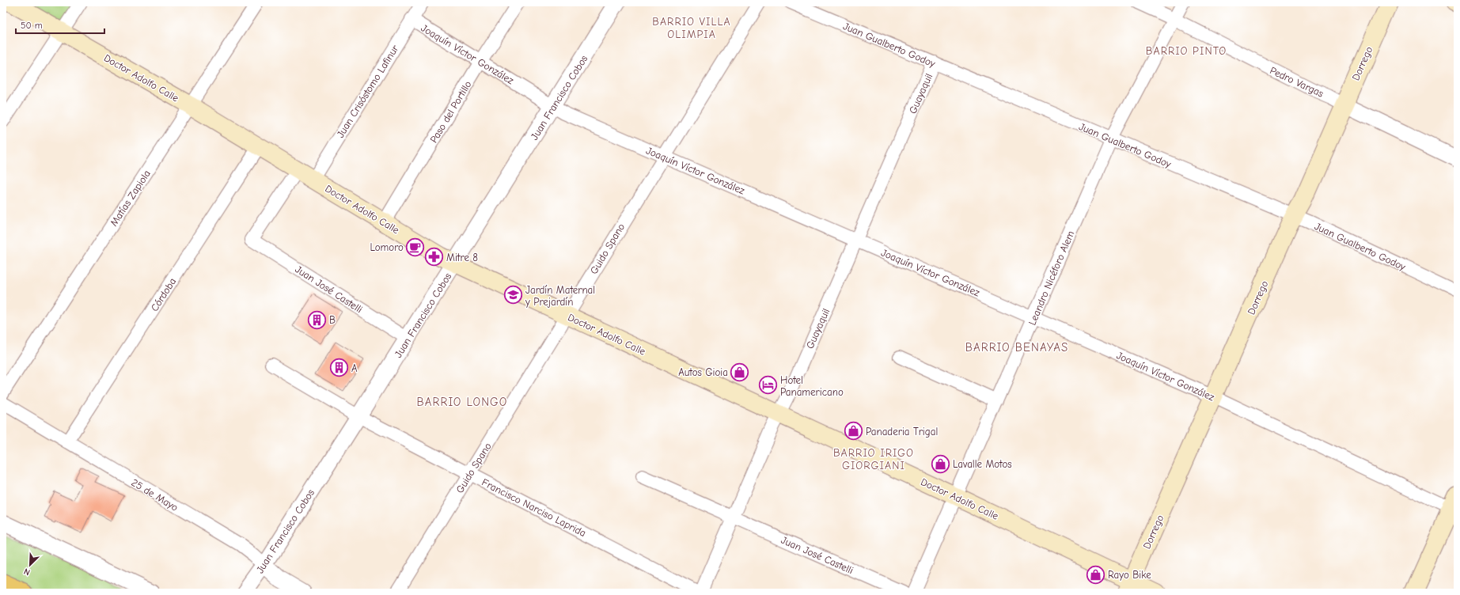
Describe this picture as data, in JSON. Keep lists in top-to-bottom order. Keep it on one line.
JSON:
{"streets":{"main road":["Dorrego","Doctor Adolfo Calle"],"street":["Juan Gualberto Godoy","Joaquín Víctor González","Pedro Vargas","Juan Crisóstomo Lafinur","Guayaquil","Juan Francisco Cobos","Paso del Portillo","Matías Zapiola","Guido Spano","Leandro Nicéforo Alem","Juan José Castelli","Córdoba","25 de Mayo","Francisco Narciso Laprida"]},"crossings":[["Juan Gualberto Godoy","Dorrego"],["Juan Gualberto Godoy","Guayaquil"],["Juan Gualberto Godoy","Leandro Nicéforo Alem"],["Joaquín Víctor González","Dorrego"],["Joaquín Víctor González","Juan Crisóstomo Lafinur"],["Joaquín Víctor González","Guayaquil"],["Joaquín Víctor González","Juan Francisco Cobos"],["Joaquín Víctor González","Paso del Portillo"],["Joaquín Víctor González","Guido Spano"],["Joaquín Víctor González","Leandro Nicéforo Alem"],["Dorrego","Doctor Adolfo Calle"],["Dorrego","Pedro Vargas"],["Doctor Adolfo Calle","Juan Crisóstomo Lafinur"],["Doctor Adolfo Calle","Guayaquil"],["Doctor Adolfo Calle","Juan Francisco Cobos"],["Doctor Adolfo Calle","Paso del Portillo"],["Doctor Adolfo Calle","Matías Zapiola"],["Doctor Adolfo Calle","Guido Spano"],["Doctor Adolfo Calle","Leandro Nicéforo Alem"],["Doctor Adolfo Calle","Juan José Castelli"],["Doctor Adolfo Calle","Córdoba"],["Pedro Vargas","Leandro Nicéforo Alem"],["Guayaquil","Juan José Castelli"],["Guayaquil","Francisco Narciso Laprida"],["Juan Francisco Cobos","Juan José Castelli"],["Juan Francisco Cobos","25 de Mayo"],["Juan Francisco Cobos","Francisco Narciso Laprida"],["Guido Spano","Francisco Narciso Laprida"],["Córdoba","25 de Mayo"]],"districts":["BARRIO VILLA OLIMPIA","BARRIO PINTO","BARRIO BENAYAS","BARRIO LONGO","BARRIO IRIGO GIORGIANI"],"places":{"cafe":["Lomoro"],"pharmacy":["Mitre 8"],"school or university":["Jardín Maternal y Prejardín"],"building":["B","A"],"shop":["Autos Gioia","Panaderia Trigal","Lavalle Motos","Rayo Bike"],"hotel":["Hotel Panamericano"]},"scale_bar":"50 m","north":"bottom left"}
